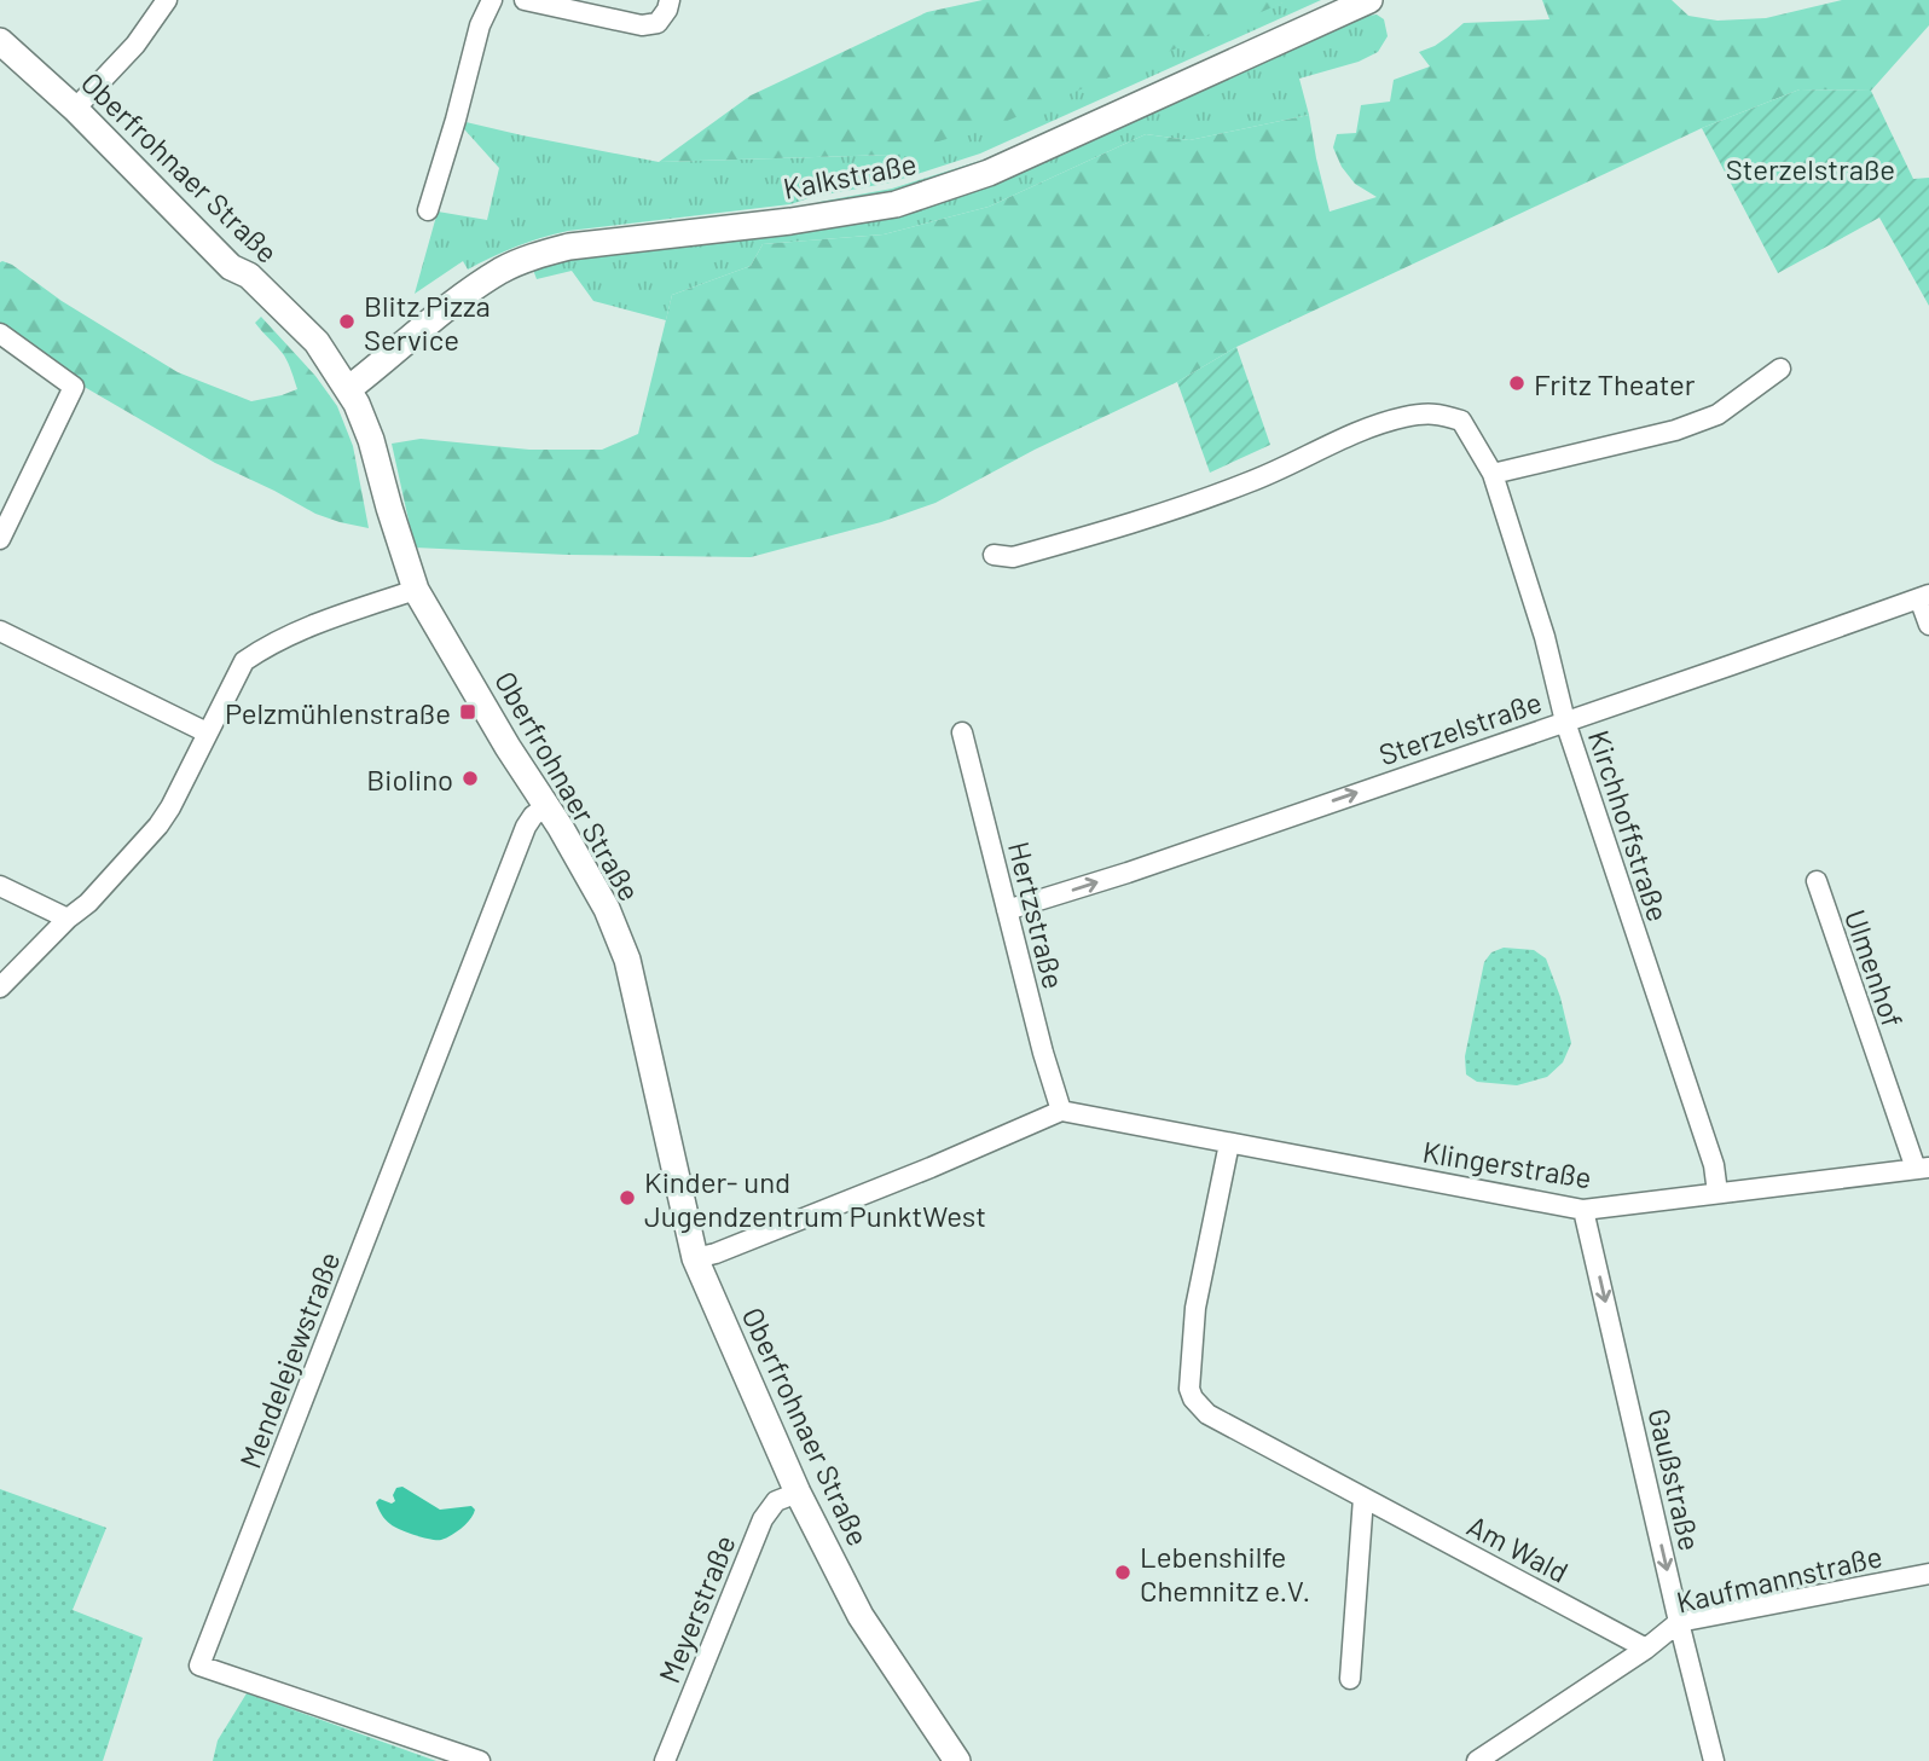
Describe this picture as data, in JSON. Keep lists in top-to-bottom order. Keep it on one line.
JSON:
{"streets":{"main road":["Oberfrohnaer Straße","Kalkstraße"],"street":["Sterzelstraße","Kirchhoffstraße","Hertzstraße","Ulmenhof","Klingerstraße","Mendelejewstraße","Gaußstraße","Am Wald","Kaufmannstraße","Meyerstraße"]},"crossings":[["Oberfrohnaer Straße","Kalkstraße"],["Oberfrohnaer Straße","Mendelejewstraße"],["Oberfrohnaer Straße","Meyerstraße"],["Sterzelstraße","Kirchhoffstraße"],["Sterzelstraße","Hertzstraße"],["Kirchhoffstraße","Klingerstraße"],["Hertzstraße","Klingerstraße"],["Ulmenhof","Klingerstraße"],["Klingerstraße","Gaußstraße"],["Klingerstraße","Am Wald"],["Gaußstraße","Kaufmannstraße"],["Am Wald","Kaufmannstraße"]],"one_way":["Sterzelstraße","Gaußstraße"],"parks":["Sterzelstraße"],"places":{"other":["Blitz Pizza Service","Fritz Theater","Biolino","Kinder- und Jugendzentrum PunktWest","Lebenshilfe Chemnitz e.V."],"transit":["Pelzmühlenstraße"]}}
